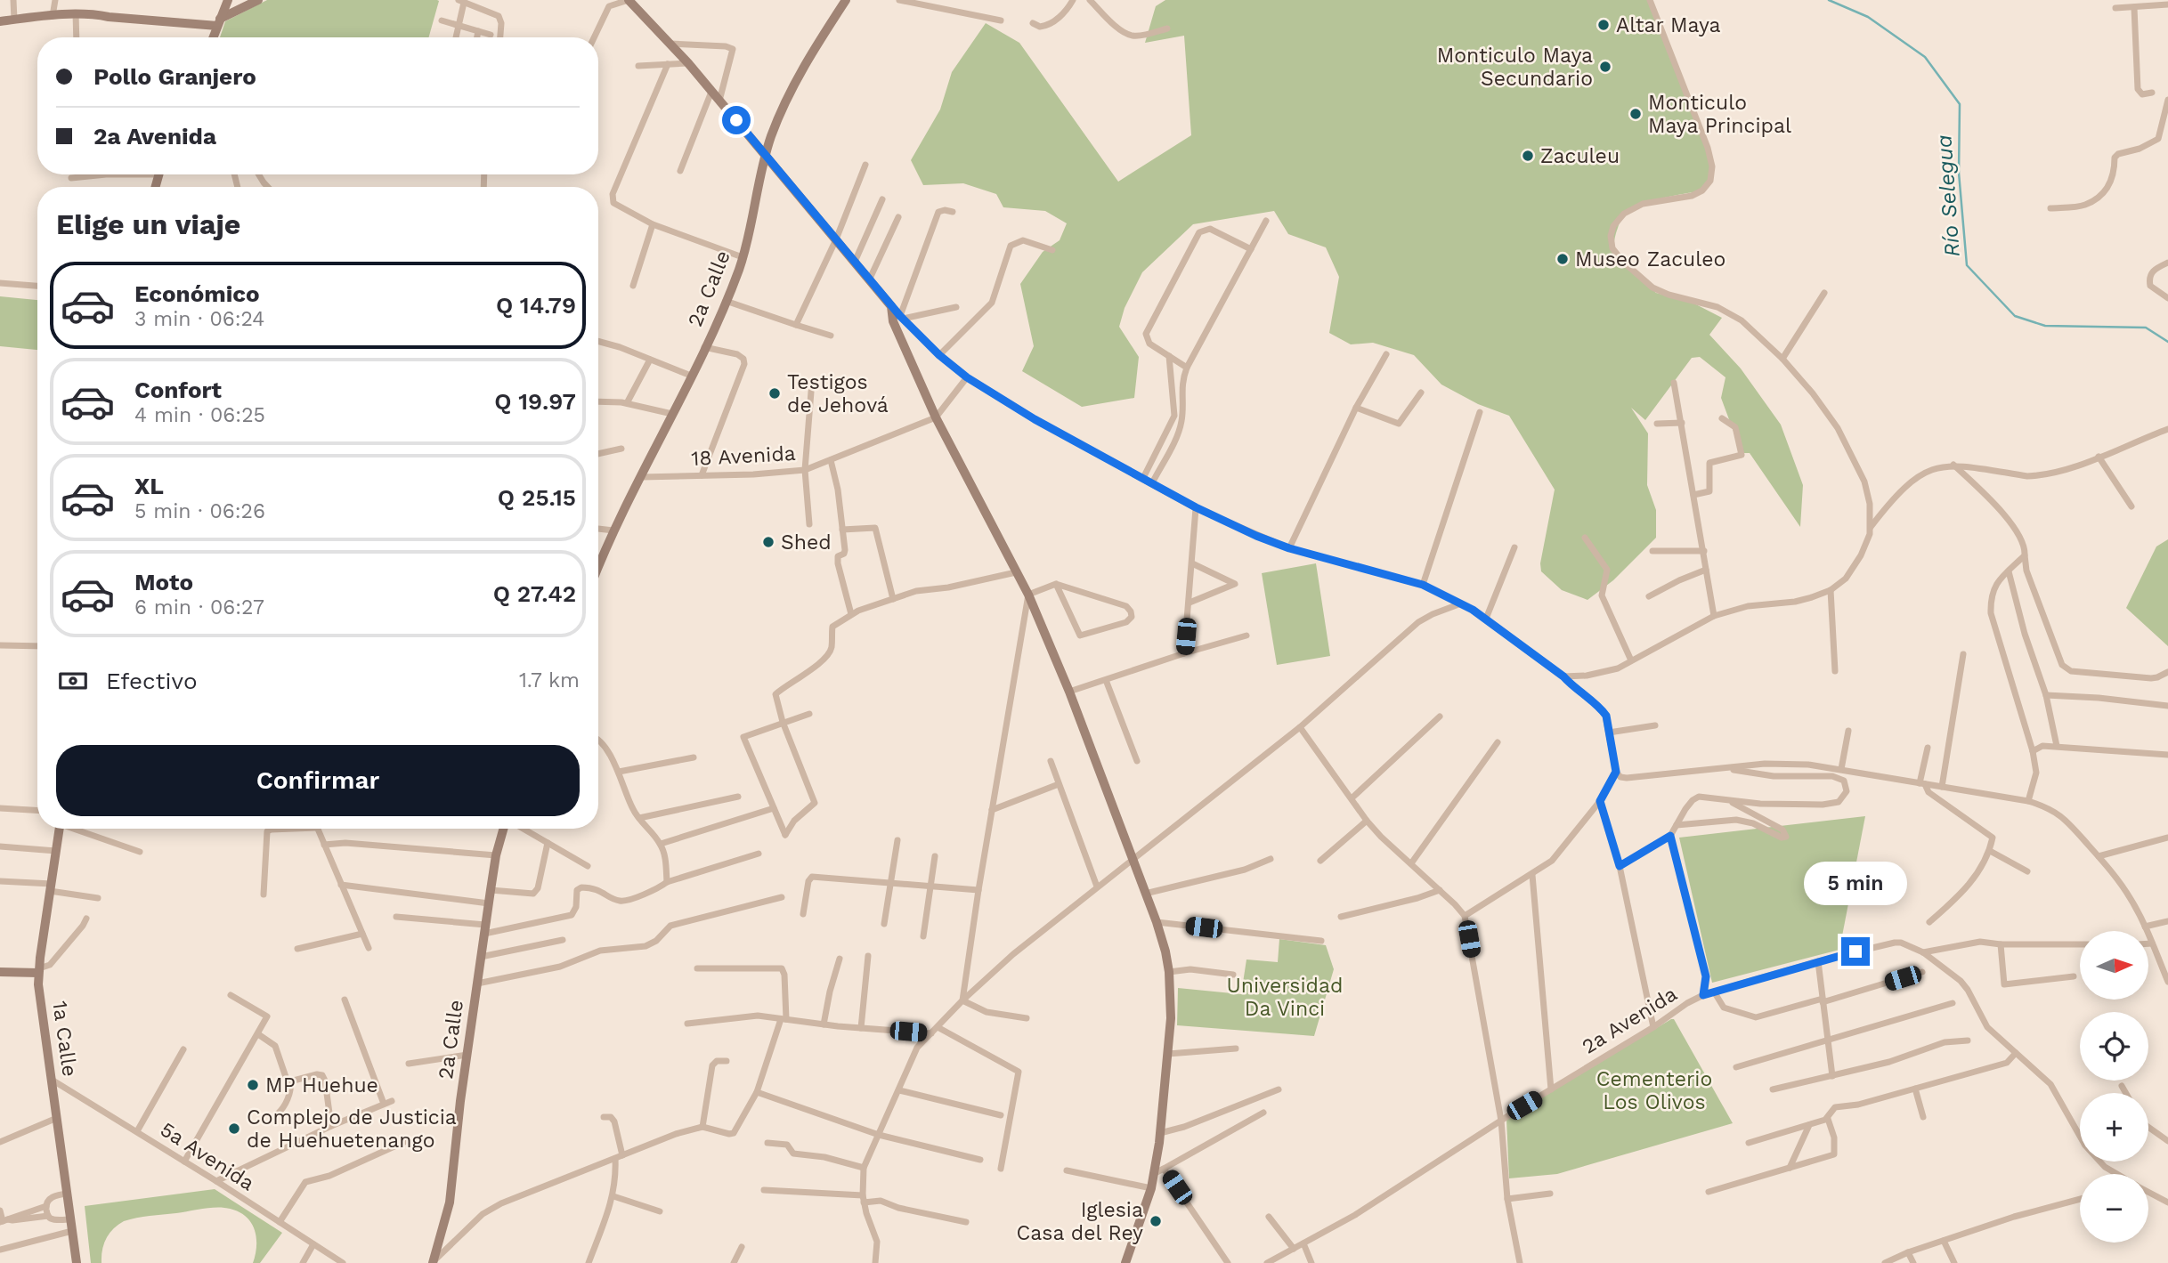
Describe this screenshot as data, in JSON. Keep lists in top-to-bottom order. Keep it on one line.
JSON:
{"streets":{"main road":["2a Calle","1a Calle"],"street":["18 Avenida","2a Avenida","5a Avenida"]},"crossings":[["2a Calle","18 Avenida"],["1a Calle","5a Avenida"]],"water":["Río Selegua"],"parks":["Universidad Da Vinci","Cementerio Los Olivos"],"places":["Altar Maya","Monticulo Maya Secundario","Monticulo Maya Principal","Zaculeu","Museo Zaculeo","Testigos de Jehová","Shed","MP Huehue","Complejo de Justicia de Huehuetenango","Iglesia Casa del Rey"],"north":"right","page":{"banner":["Pollo Granjero","2a Avenida"],"heading":"Elige un viaje","list":[{"name":"Económico","note":"3 min · 06:24","value":"Q 14.79"},{"name":"Confort","note":"4 min · 06:25","value":"Q 19.97"},{"name":"XL","note":"5 min · 06:26","value":"Q 25.15"},{"name":"Moto","note":"6 min · 06:27","value":"Q 27.42"}],"pay":["Efectivo","1.7 km"],"buttons":"Confirmar","bubble":"5 min","map_buttons":["+","−"]}}
